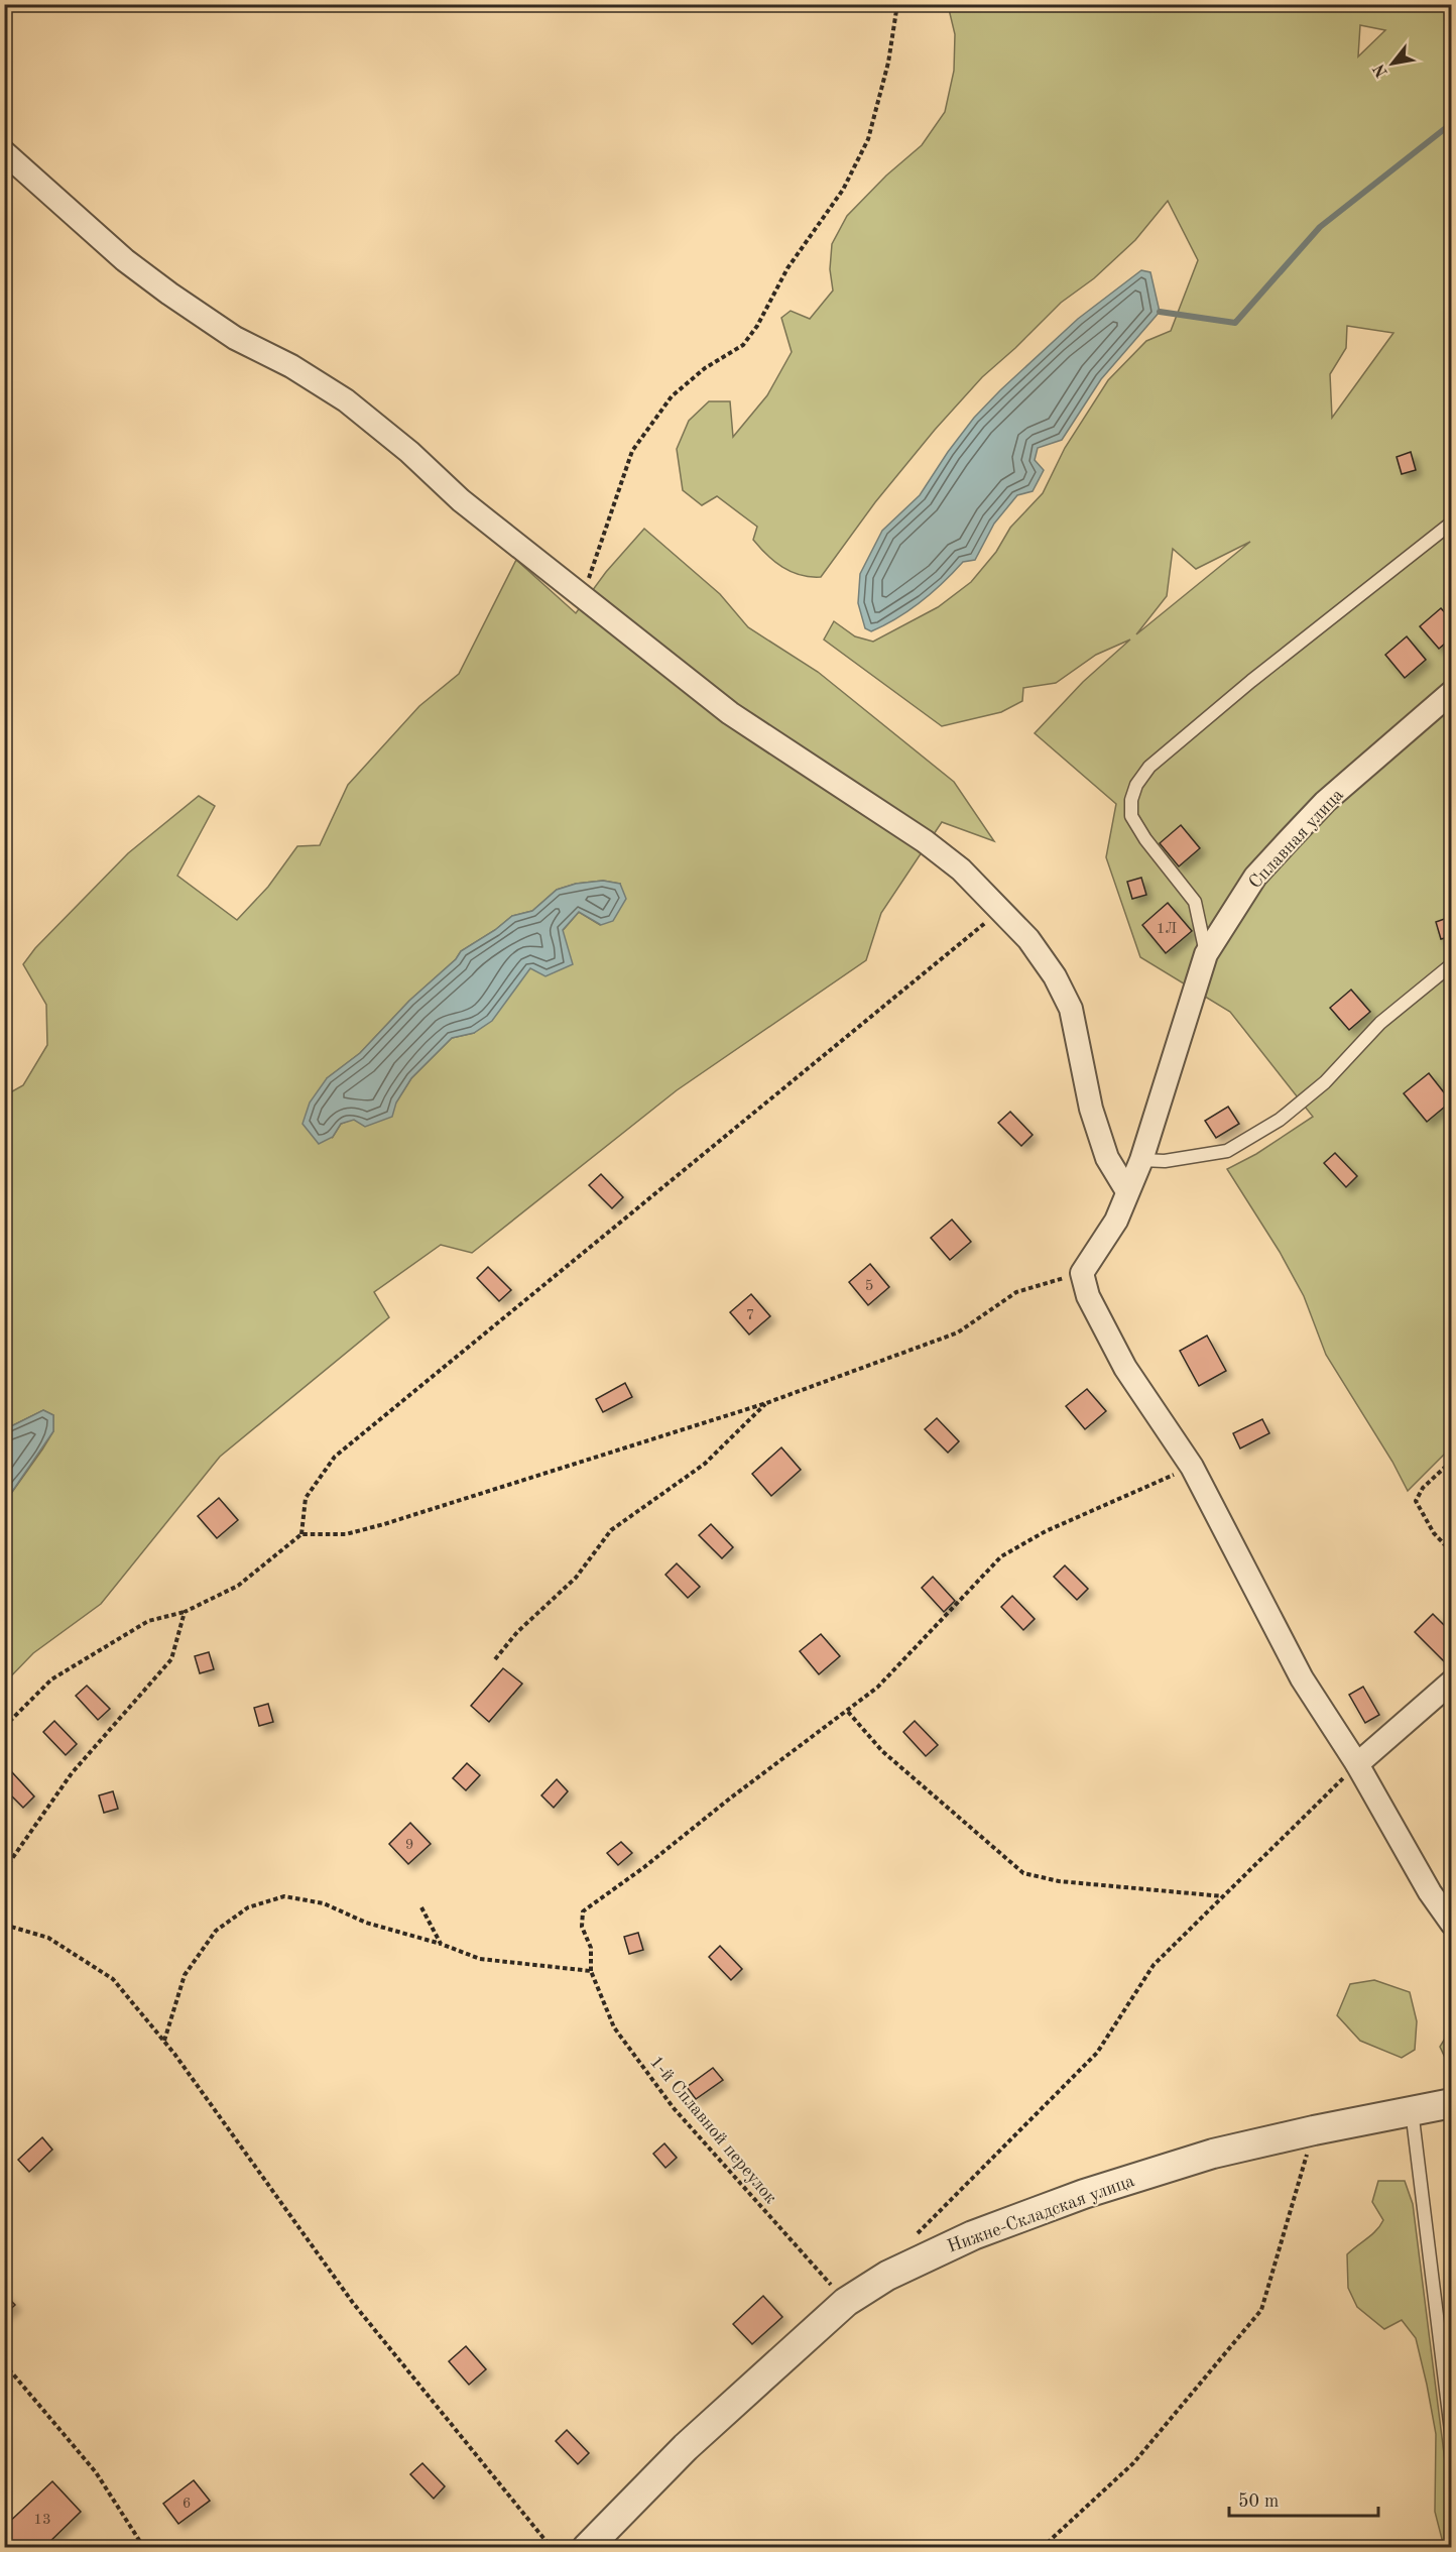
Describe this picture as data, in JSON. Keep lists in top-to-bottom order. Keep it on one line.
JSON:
{"streets":{"street":["Сплавная улица","Нижне-Складская улица"],"path":["1-й Сплавной переулок"]},"crossings":[["1-й Сплавной переулок","Нижне-Складская улица"]],"house_numbers":["1Л","5","7","9","6","13"],"scale_bar":"50 m","north":"bottom left"}
